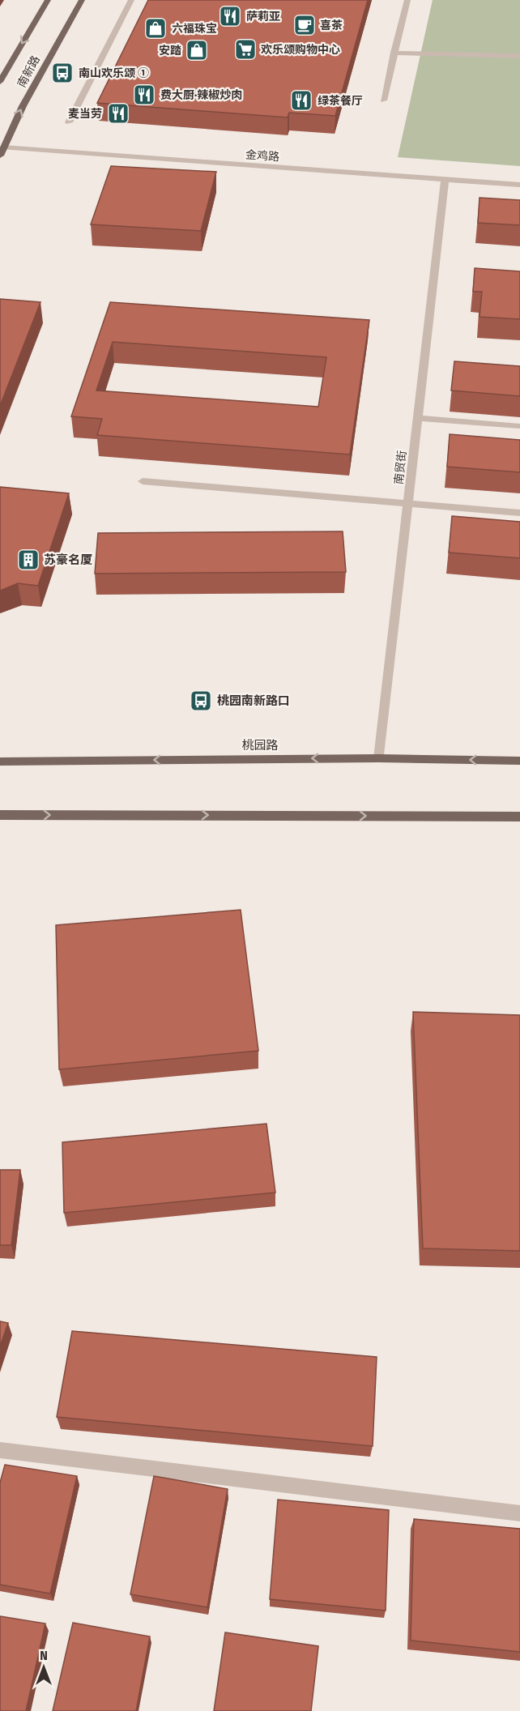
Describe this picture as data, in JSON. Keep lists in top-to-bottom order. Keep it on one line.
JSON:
{"streets":{"main road":["南新路","桃园路"],"street":["金鸡路","南贸街"]},"crossings":[["南新路","金鸡路"],["金鸡路","南贸街"],["南贸街","桃园路"]],"places":{"restaurant":["萨莉亚","费大厨·辣椒炒肉","绿茶餐厅","麦当劳"],"cafe":["喜茶"],"shop":["六福珠宝","安踏"],"supermarket":["欢乐颂购物中心"],"bus stop":["南山欢乐颂 ①","桃园南新路口"],"building":["苏豪名厦"]},"north":"top"}
